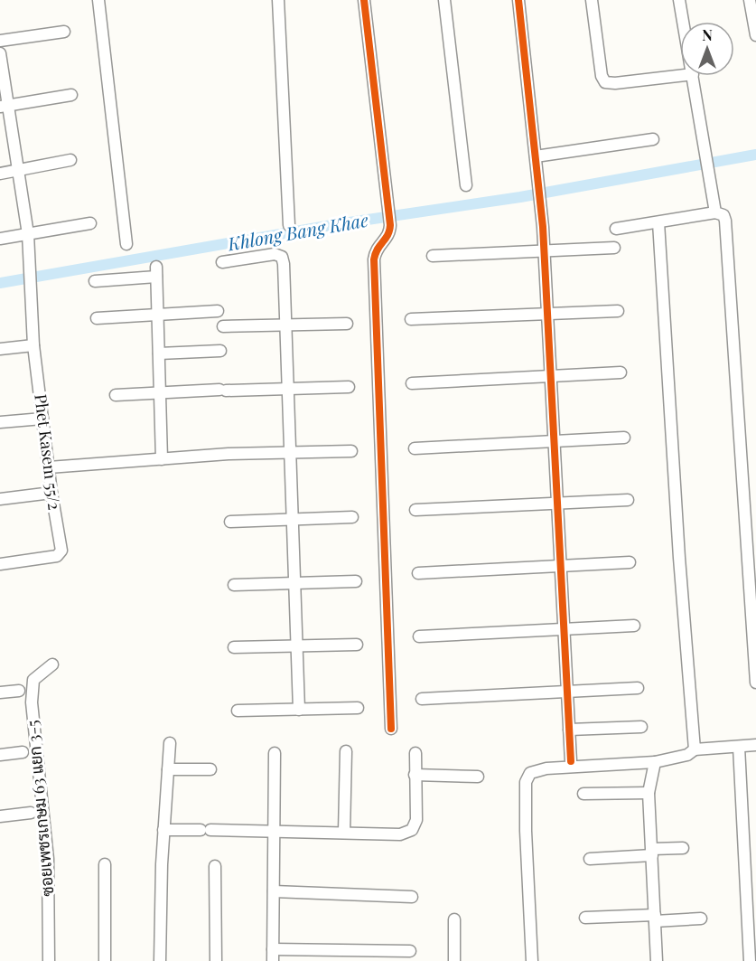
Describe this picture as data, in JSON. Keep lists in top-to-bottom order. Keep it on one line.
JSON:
{"streets":{"street":["Phet Kasem 55/2","ซอยเพชรเกษม 63 แยก 3-5"]},"water":["Khlong Bang Khae"],"north":"top"}
